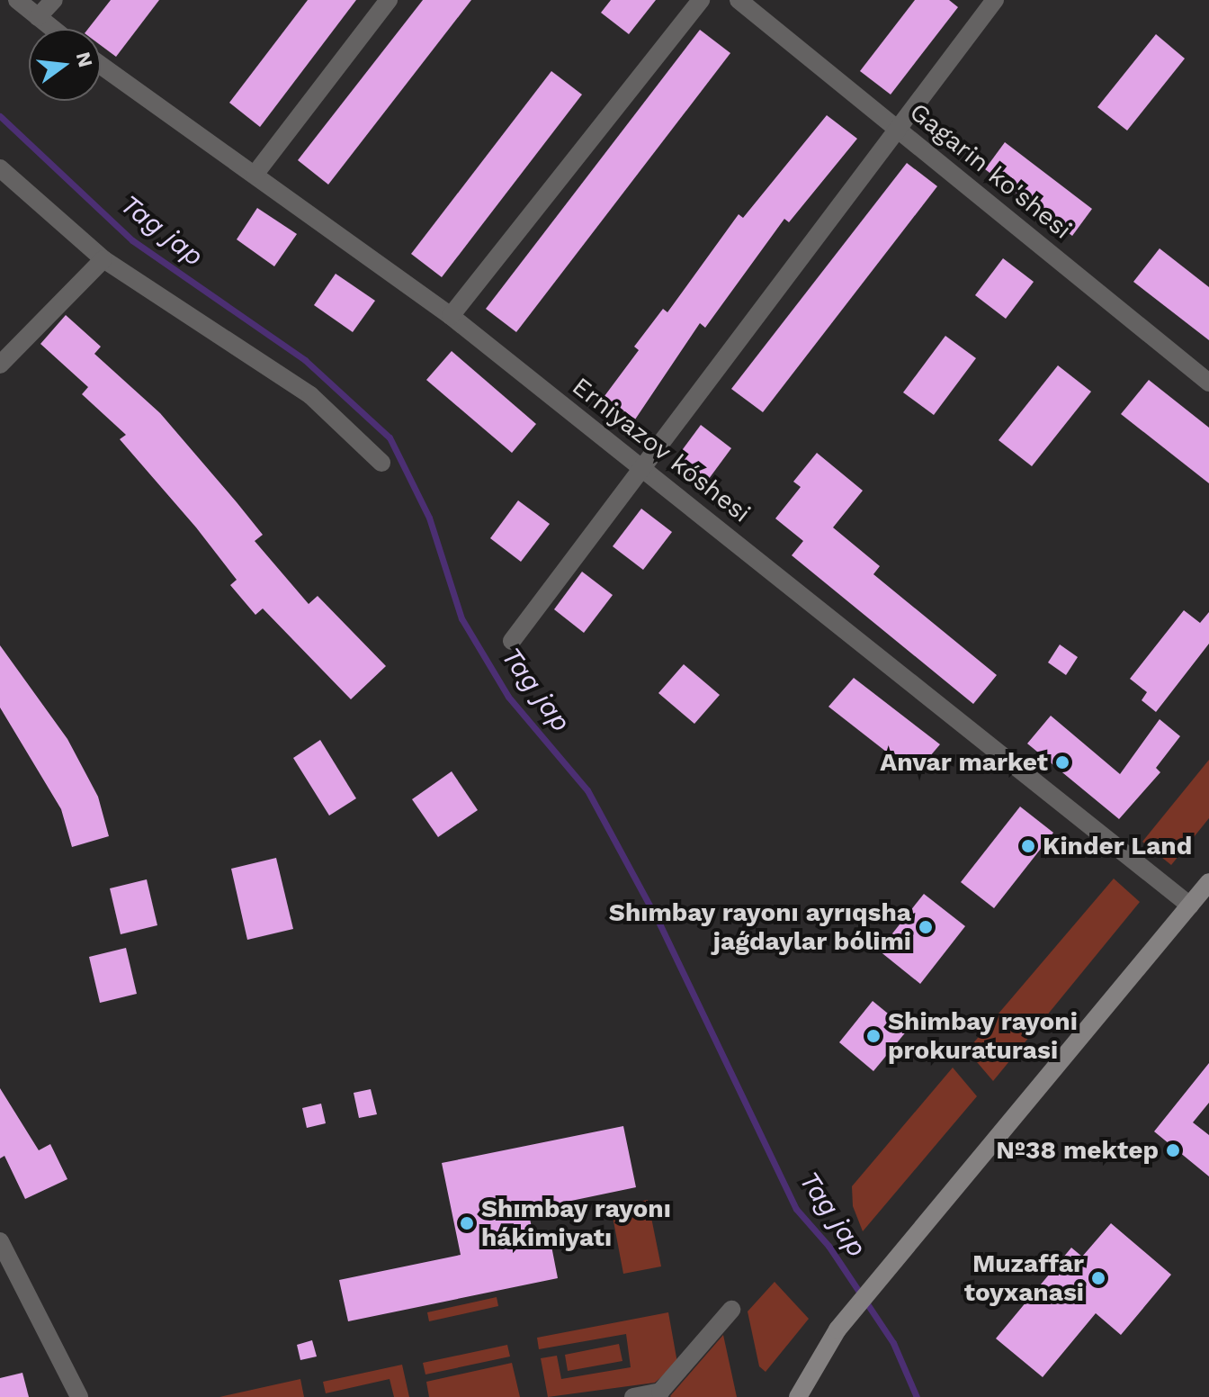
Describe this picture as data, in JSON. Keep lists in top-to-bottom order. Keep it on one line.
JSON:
{"streets":{"street":["Gagarin ko'shesi","Erniyazov kóshesi"]},"water":["Tag jap"],"places":["Anvar market","Kinder Land","Shımbay rayonı ayrıqsha jaǵdaylar bólimi","Shimbay rayoni prokuraturasi","№38 mektep","Shımbay rayonı hákimiyatı","Muzaffar toyxanasi"],"north":"right"}
